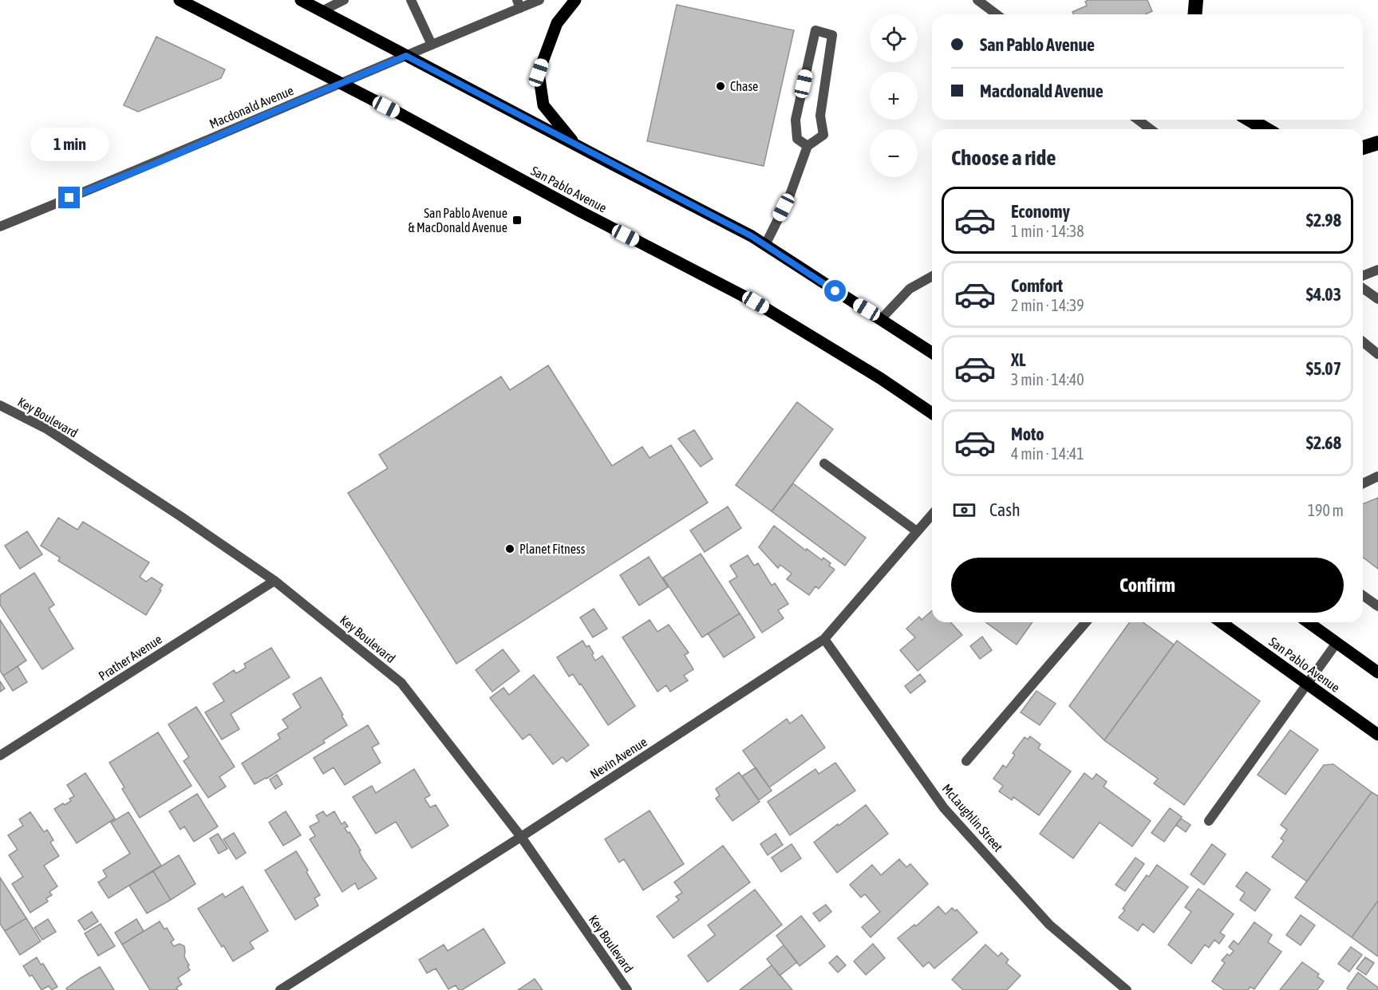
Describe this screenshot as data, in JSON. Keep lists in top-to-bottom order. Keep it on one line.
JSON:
{"streets":{"main road":["San Pablo Avenue"],"street":["Macdonald Avenue","Key Boulevard","Prather Avenue","Nevin Avenue","McLaughlin Street"]},"crossings":[["Macdonald Avenue","San Pablo Avenue"],["Key Boulevard","Prather Avenue"],["Key Boulevard","Nevin Avenue"],["Nevin Avenue","McLaughlin Street"]],"places":{"other":["Chase","Planet Fitness"],"transit":["San Pablo Avenue & MacDonald Avenue"]},"page":{"map_buttons":["+","−"],"banner":["San Pablo Avenue","Macdonald Avenue"],"bubble":"1 min","heading":"Choose a ride","list":[{"name":"Economy","note":"1 min · 14:38","value":"$2.98"},{"name":"Comfort","note":"2 min · 14:39","value":"$4.03"},{"name":"XL","note":"3 min · 14:40","value":"$5.07"},{"name":"Moto","note":"4 min · 14:41","value":"$2.68"}],"pay":["Cash","190 m"],"buttons":"Confirm"}}
